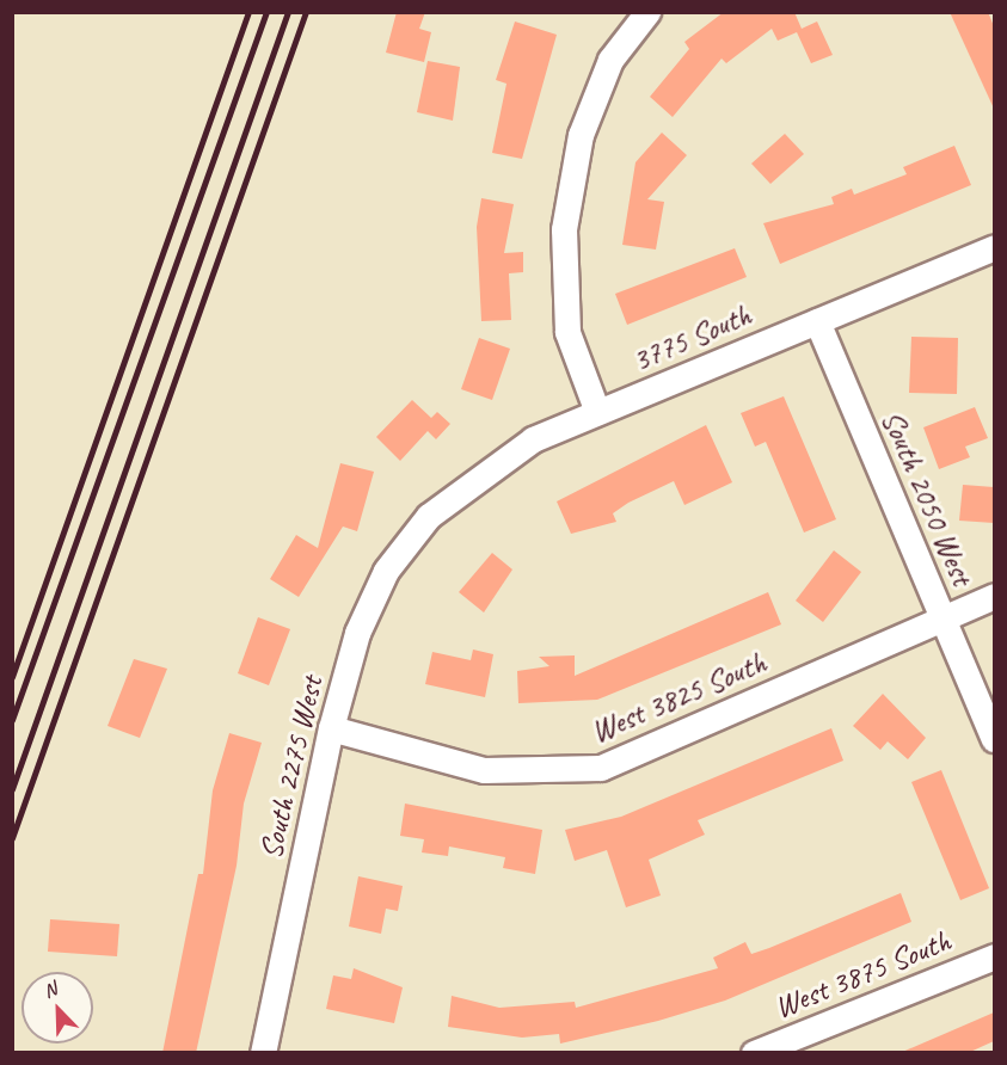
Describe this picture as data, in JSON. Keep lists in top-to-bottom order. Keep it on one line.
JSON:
{"streets":{"street":["3775 South","South 2050 West","West 3825 South","South 2275 West","West 3875 South"]},"crossings":[["3775 South","South 2050 West"],["3775 South","South 2275 West"],["South 2050 West","West 3825 South"],["West 3825 South","South 2275 West"]],"north":"top left"}
